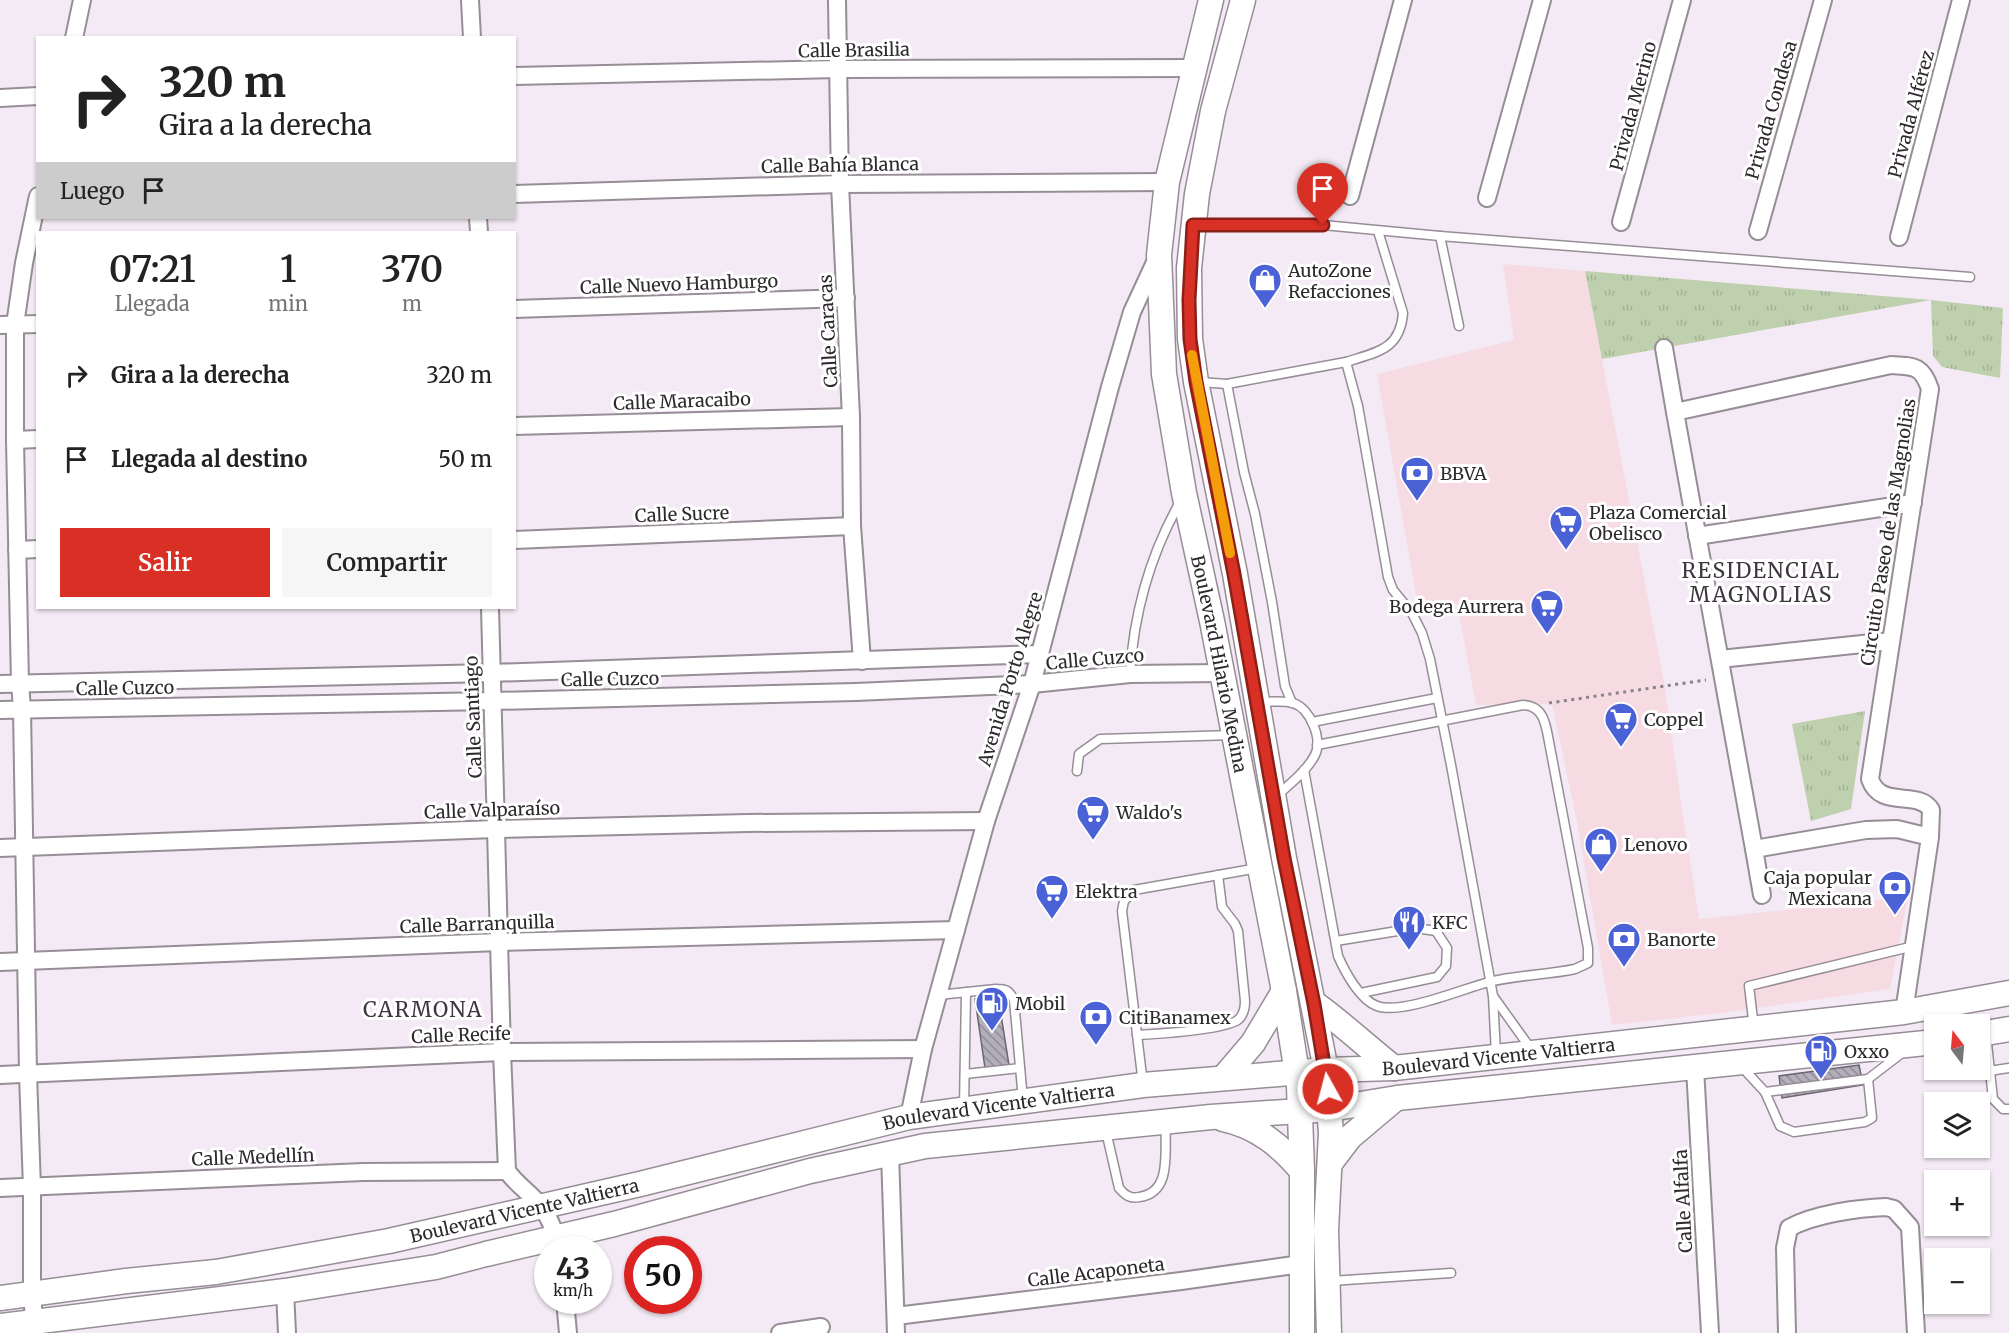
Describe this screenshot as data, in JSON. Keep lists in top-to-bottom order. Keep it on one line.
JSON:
{"streets":{"main road":["Boulevard Hilario Medina","Boulevard Vicente Valtierra"],"street":["Calle Brasilia","Privada Merino","Privada Condesa","Privada Alférez","Calle Bahía Blanca","Calle Nuevo Hamburgo","Calle Caracas","Calle Maracaibo","Calle Sucre","Circuito Paseo de las Magnolias","Calle Cuzco","Avenida Porto Alegre","Calle Santiago","Calle Valparaíso","Calle Barranquilla","Calle Recife","Calle Medellín","Calle Alfalfa","Calle Acaponeta"]},"crossings":[["Calle Brasilia","Calle Caracas"],["Calle Brasilia","Boulevard Hilario Medina"],["Calle Bahía Blanca","Calle Caracas"],["Calle Bahía Blanca","Boulevard Hilario Medina"],["Calle Nuevo Hamburgo","Calle Caracas"],["Calle Caracas","Calle Maracaibo"],["Calle Caracas","Calle Sucre"],["Calle Caracas","Calle Cuzco"],["Circuito Paseo de las Magnolias","Boulevard Vicente Valtierra"],["Calle Cuzco","Boulevard Hilario Medina"],["Calle Cuzco","Avenida Porto Alegre"],["Calle Cuzco","Calle Santiago"],["Boulevard Hilario Medina","Avenida Porto Alegre"],["Boulevard Hilario Medina","Boulevard Vicente Valtierra"],["Boulevard Hilario Medina","Calle Acaponeta"],["Avenida Porto Alegre","Calle Valparaíso"],["Avenida Porto Alegre","Calle Barranquilla"],["Avenida Porto Alegre","Calle Recife"],["Avenida Porto Alegre","Boulevard Vicente Valtierra"],["Calle Santiago","Calle Valparaíso"],["Calle Santiago","Calle Barranquilla"],["Calle Santiago","Calle Recife"],["Calle Santiago","Calle Medellín"],["Boulevard Vicente Valtierra","Calle Alfalfa"]],"districts":["RESIDENCIAL MAGNOLIAS","CARMONA"],"places":{"shop":["AutoZone Refacciones","Lenovo"],"bank":["BBVA","Caja popular Mexicana","Banorte","CitiBanamex"],"supermarket":["Plaza Comercial Obelisco","Bodega Aurrera","Coppel","Waldo's","Elektra"],"restaurant":["KFC"],"fuel station":["Mobil","Oxxo"]},"north":"top","page":{"turn":["320 m","Gira a la derecha"],"then":"Luego","eta":["07:21","Llegada","1","min","370","m"],"list":[{"name":"Gira a la derecha","value":"320 m"},{"name":"Llegada al destino","value":"50 m"}],"buttons":["Salir","Compartir"],"map_buttons":["+","−"],"speed":"43 km/h","limit":"50"}}
